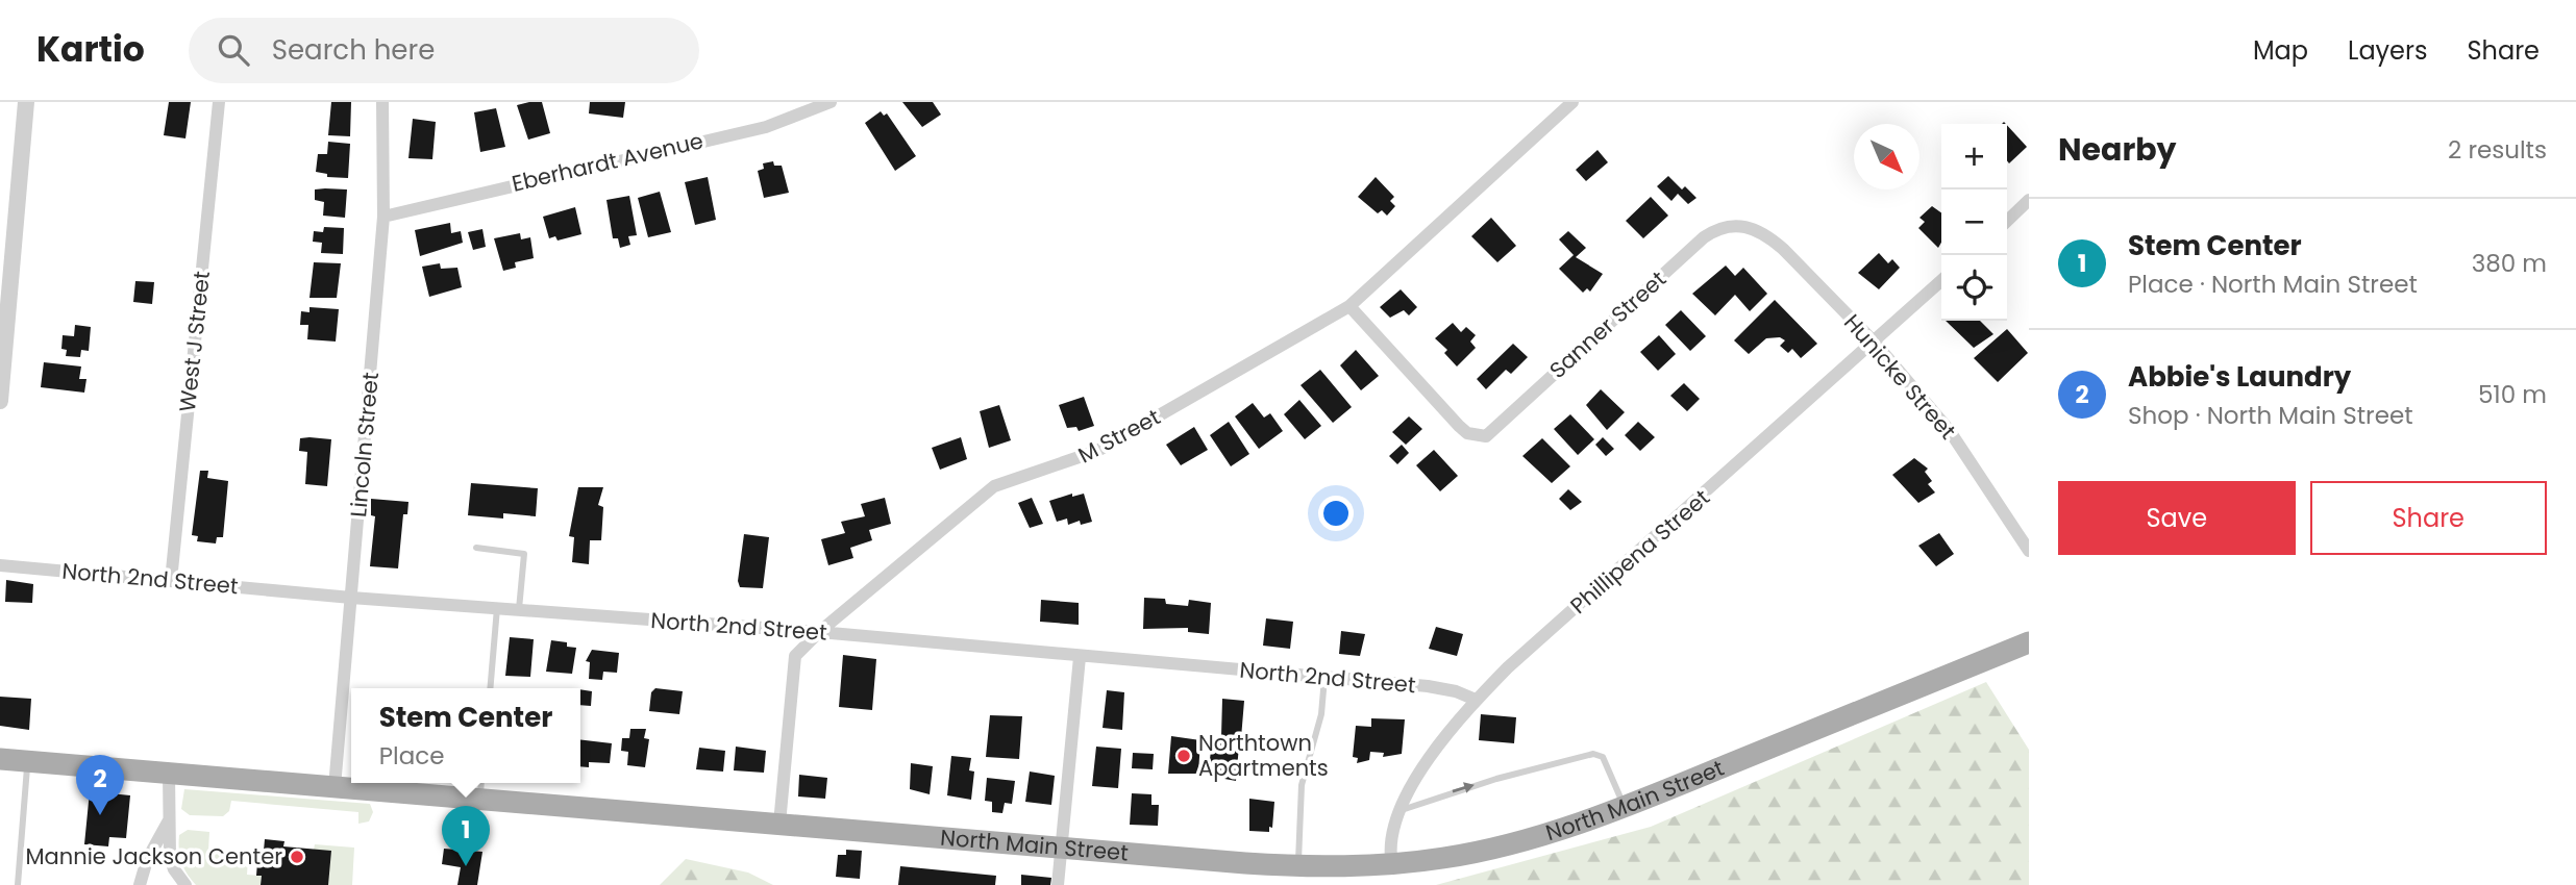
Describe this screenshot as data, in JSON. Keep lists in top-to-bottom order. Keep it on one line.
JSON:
{"streets":{"main road":["North Main Street"],"street":["Eberhardt Avenue","Sanner Street","West J Street","Hunicke Street","M Street","Lincoln Street","Phillipena Street","North 2nd Street"]},"crossings":[["Eberhardt Avenue","Lincoln Street"],["Sanner Street","Hunicke Street"],["Sanner Street","M Street"],["West J Street","North 2nd Street"],["Hunicke Street","Phillipena Street"],["M Street","North 2nd Street"],["M Street","North Main Street"],["Lincoln Street","North 2nd Street"],["Lincoln Street","North Main Street"],["Phillipena Street","North 2nd Street"],["Phillipena Street","North Main Street"]],"places":["Northtown Apartments","Mannie Jackson Center"],"north":"bottom right","page":{"header":"Kartio","search":"Search here","nav":["Map","Layers","Share"],"heading":["Nearby","2 results"],"map_buttons":["+","−"],"list":[{"mark":"1","name":"Stem Center","note":"Place · North Main Street","value":"380 m"},{"mark":"2","name":"Abbie's Laundry","note":"Shop · North Main Street","value":"510 m"}],"buttons":["Save","Share"],"popup":["Stem Center","Place"],"pins":["2","1"]}}
